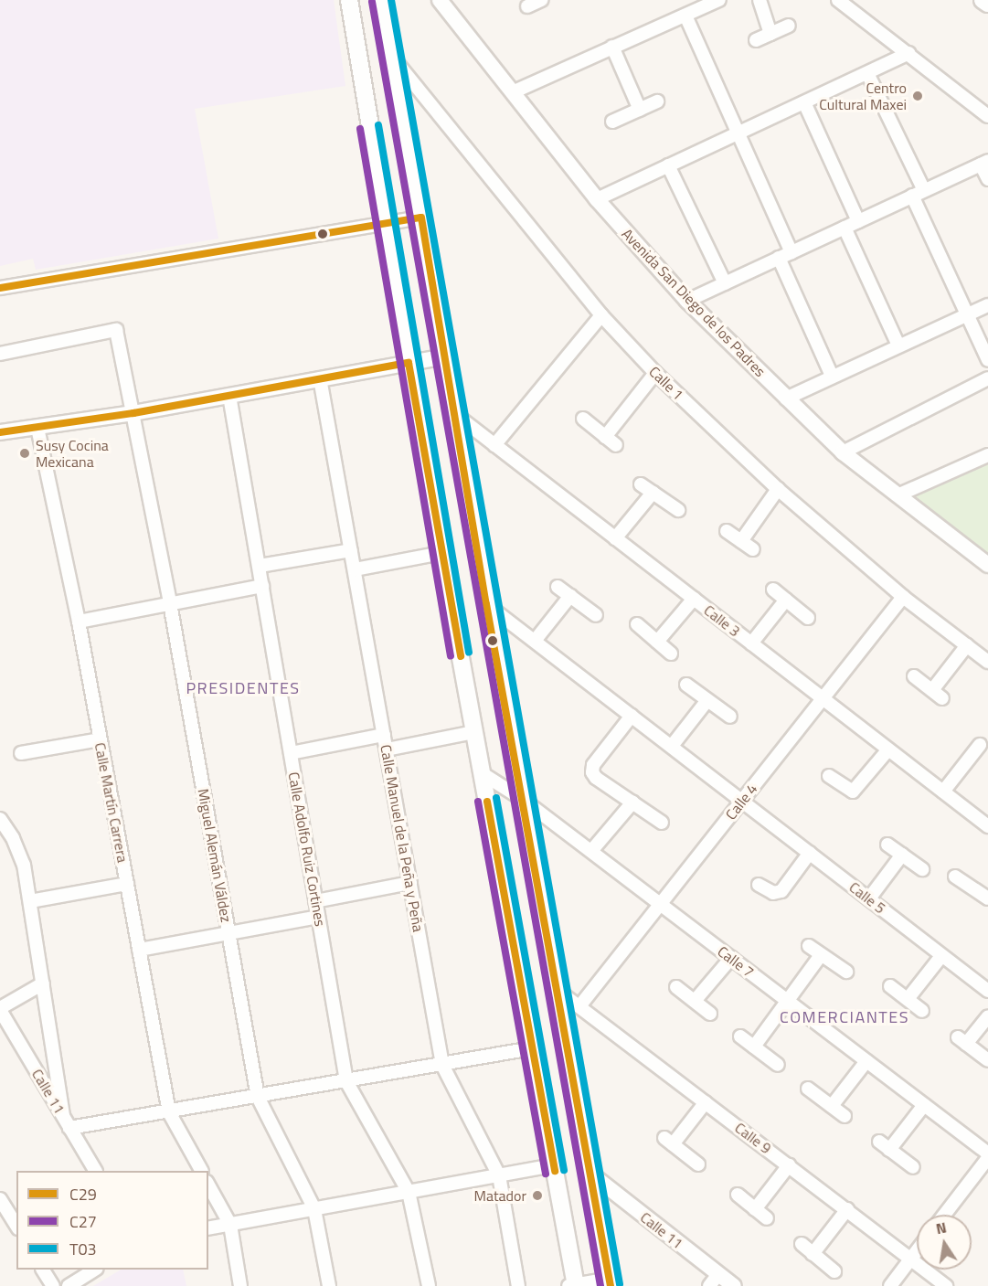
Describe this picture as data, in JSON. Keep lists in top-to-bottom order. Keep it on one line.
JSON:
{"streets":{"street":["Avenida San Diego de los Padres","Calle 1","Calle 3","Calle 4","Calle Martín Carrera","Calle Manuel de la Peña y Peña","Calle Adolfo Ruiz Cortines","Miguel Alemán Váldez","Calle 5","Calle 7","Calle 11","Calle 9"]},"crossings":[["Calle 1","Calle 4"],["Calle 3","Calle 4"],["Calle 4","Calle 5"],["Calle 4","Calle 7"],["Calle 4","Calle 9"]],"districts":["PRESIDENTES","COMERCIANTES"],"places":["Centro Cultural Maxei","Susy Cocina Mexicana","Matador"],"lines":["transit line T03","transit line C27","transit line C29"],"legend":["C29","C27","T03"],"north":"top"}
